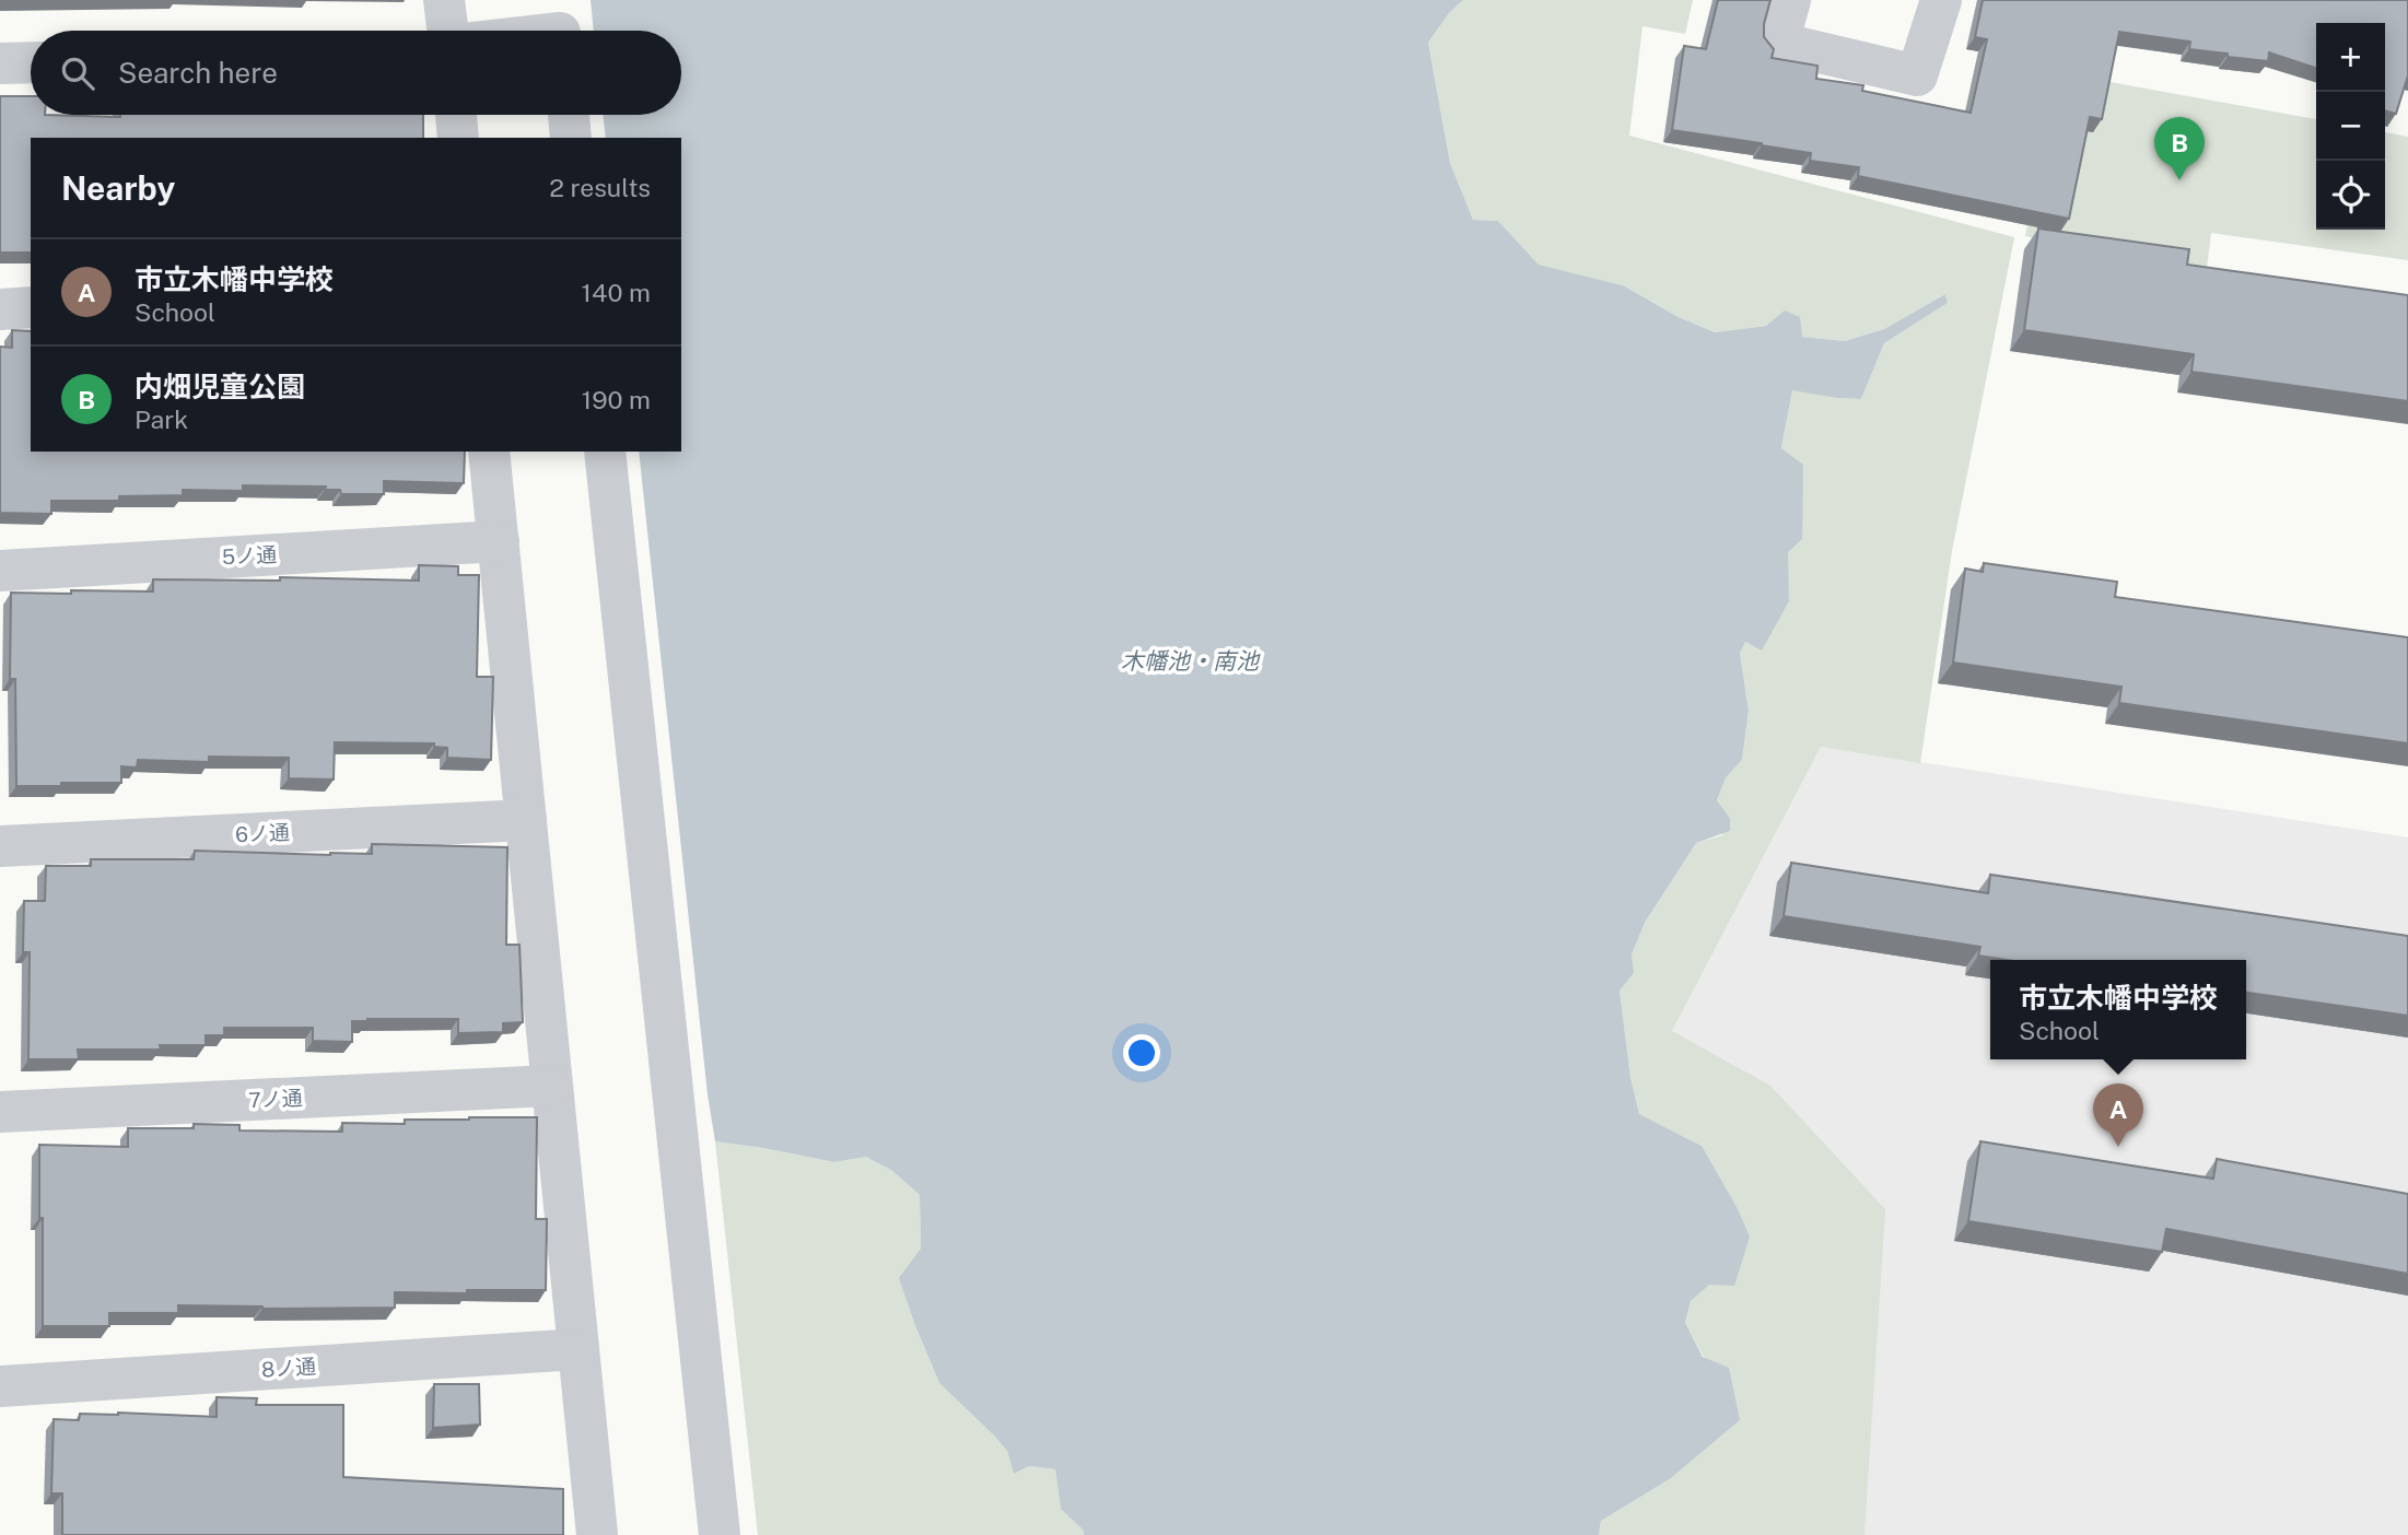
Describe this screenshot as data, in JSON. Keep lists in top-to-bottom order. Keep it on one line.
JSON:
{"streets":{"street":["5ノ通","6ノ通","7ノ通","8ノ通"]},"water":["木幡池・南池"],"page":{"map_buttons":["+","−"],"search":"Search here","pins":["B","A"],"heading":["Nearby","2 results"],"list":[{"mark":"A","name":"市立木幡中学校","note":"School","value":"140 m"},{"mark":"B","name":"内畑児童公園","note":"Park","value":"190 m"}],"popup":["市立木幡中学校","School"]}}
